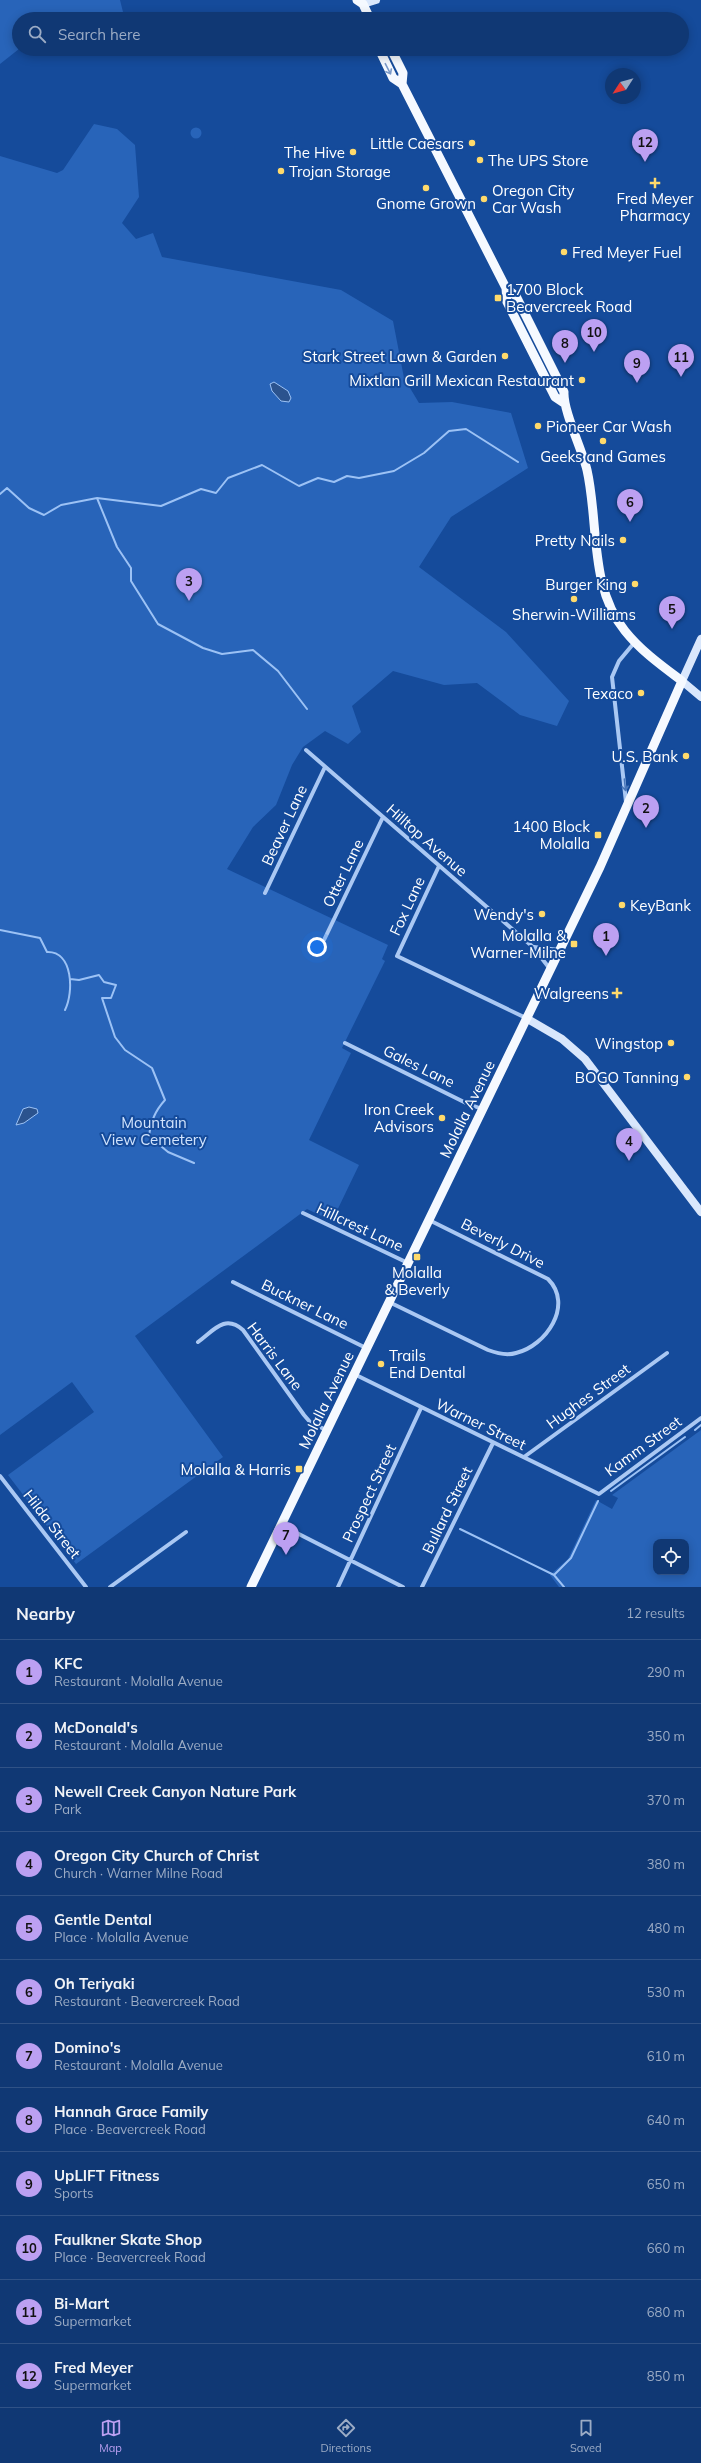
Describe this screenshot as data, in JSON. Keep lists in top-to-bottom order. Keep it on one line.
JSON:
{"streets":{"main road":["Molalla Avenue"],"street":["Beaver Lane","Hilltop Avenue","Otter Lane","Fox Lane","Gales Lane","Hillcrest Lane","Beverly Drive","Buckner Lane","Harris Lane","Hughes Street","Warner Street","Kamm Street","Prospect Street","Bullard Street","Hilda Street"]},"crossings":[["Beaver Lane","Hilltop Avenue"],["Hilltop Avenue","Otter Lane"],["Hilltop Avenue","Fox Lane"],["Hilltop Avenue","Molalla Avenue"],["Fox Lane","Molalla Avenue"],["Gales Lane","Molalla Avenue"],["Molalla Avenue","Hillcrest Lane"],["Molalla Avenue","Beverly Drive"],["Molalla Avenue","Buckner Lane"],["Molalla Avenue","Harris Lane"],["Molalla Avenue","Warner Street"],["Hughes Street","Warner Street"],["Warner Street","Kamm Street"],["Warner Street","Prospect Street"],["Warner Street","Bullard Street"]],"parks":["Mountain View Cemetery"],"places":{"other":["Little Caesars","The Hive","The UPS Store","Trojan Storage","Gnome Grown","Oregon City Car Wash","Fred Meyer Fuel","Stark Street Lawn & Garden","Mixtlan Grill Mexican Restaurant","Pioneer Car Wash","Geeks and Games","Pretty Nails","Burger King","Sherwin-Williams","Texaco","U.S. Bank","KeyBank","Wendy's","Wingstop","BOGO Tanning","Iron Creek Advisors","Trails End Dental"],"health":["Fred Meyer Pharmacy","Walgreens"],"transit":["1700 Block Beavercreek Road","1400 Block Molalla","Molalla & Warner-Milne","Molalla & Beverly","Molalla & Harris"]},"north":"bottom left","page":{"search":"Search here","pins":["12","10","8","11","9","6","3","5","2","1","4","7"],"heading":["Nearby","12 results"],"list":[{"mark":"1","name":"KFC","note":"Restaurant · Molalla Avenue","value":"290 m"},{"mark":"2","name":"McDonald's","note":"Restaurant · Molalla Avenue","value":"350 m"},{"mark":"3","name":"Newell Creek Canyon Nature Park","note":"Park","value":"370 m"},{"mark":"4","name":"Oregon City Church of Christ","note":"Church · Warner Milne Road","value":"380 m"},{"mark":"5","name":"Gentle Dental","note":"Place · Molalla Avenue","value":"480 m"},{"mark":"6","name":"Oh Teriyaki","note":"Restaurant · Beavercreek Road","value":"530 m"},{"mark":"7","name":"Domino's","note":"Restaurant · Molalla Avenue","value":"610 m"},{"mark":"8","name":"Hannah Grace Family","note":"Place · Beavercreek Road","value":"640 m"},{"mark":"9","name":"UpLIFT Fitness","note":"Sports","value":"650 m"},{"mark":"10","name":"Faulkner Skate Shop","note":"Place · Beavercreek Road","value":"660 m"},{"mark":"11","name":"Bi-Mart","note":"Supermarket","value":"680 m"},{"mark":"12","name":"Fred Meyer","note":"Supermarket","value":"850 m"}],"nav":["Map","Directions","Saved"]}}
